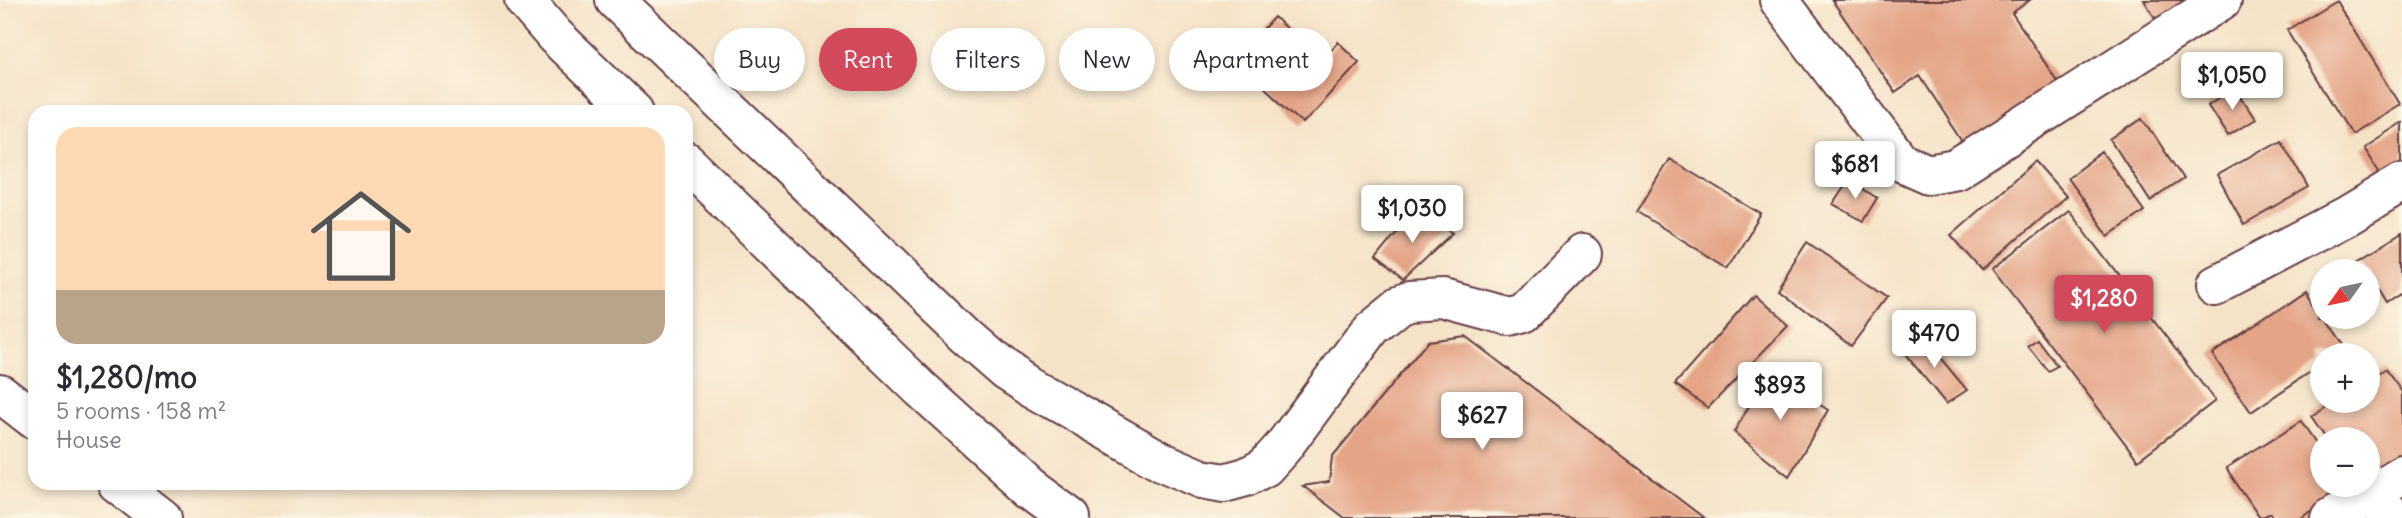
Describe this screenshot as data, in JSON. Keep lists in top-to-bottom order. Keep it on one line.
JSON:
{"north":"bottom left","page":{"chip":["Buy","Rent","Filters","New","Apartment"],"price":["$1,050","$681","$1,030","$1,280","$470","$893","$627"],"list":[{"name":"$1,280/mo","note":"5 rooms · 158 m² · House"}],"map_buttons":["+","−"]}}
